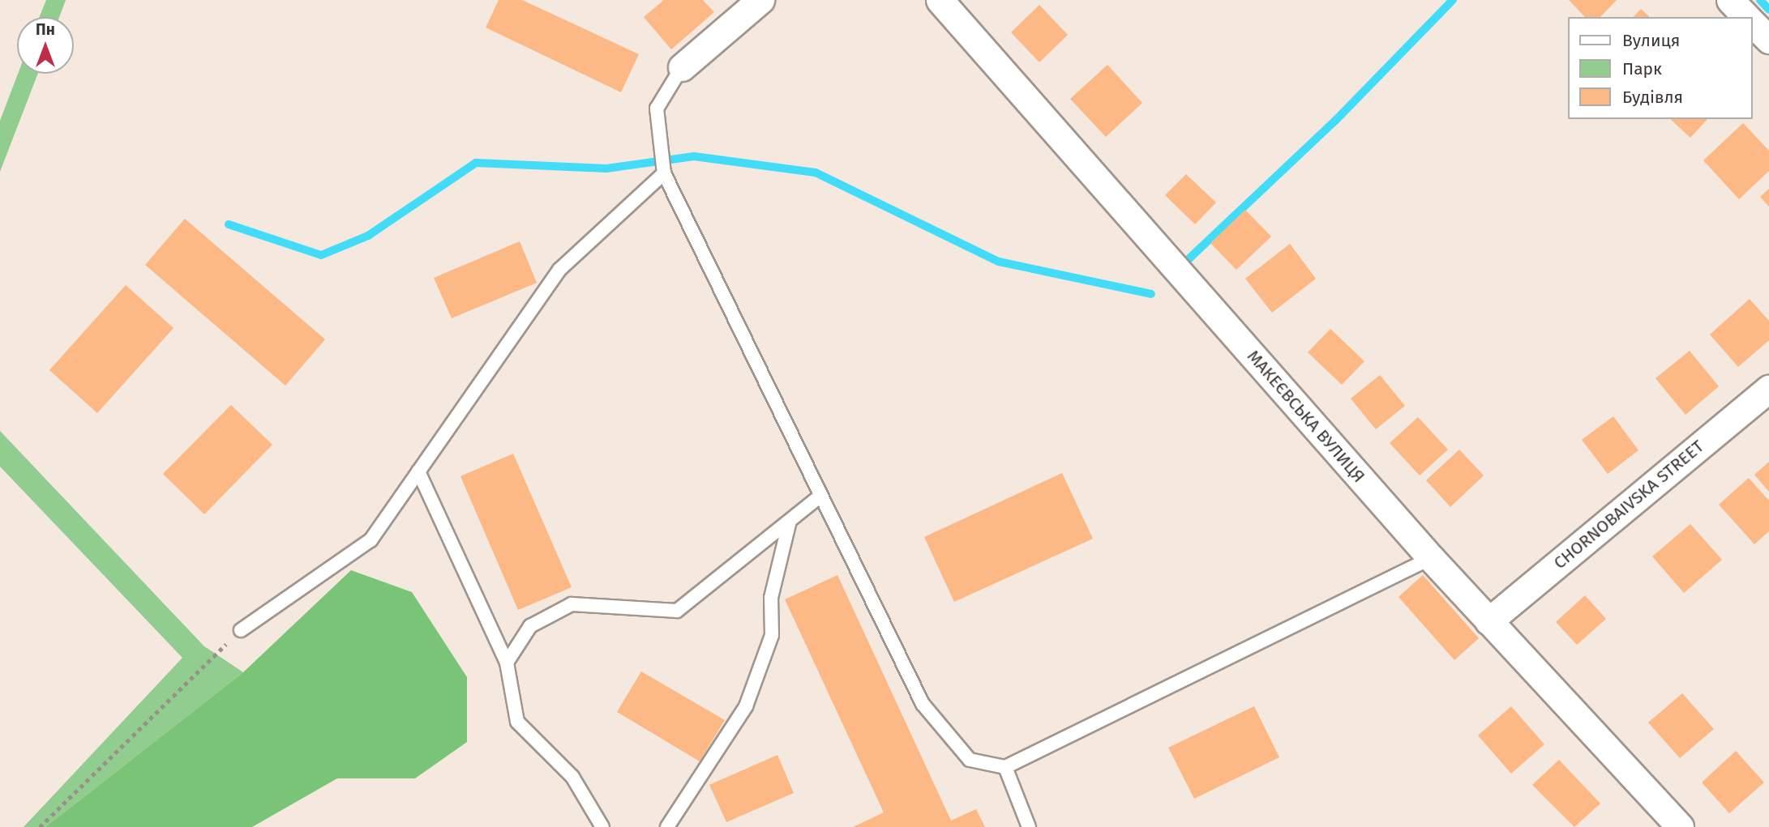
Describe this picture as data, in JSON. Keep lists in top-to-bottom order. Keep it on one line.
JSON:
{"streets":{"street":["МАКЕЄВСЬКА ВУЛИЦЯ","CHORNOBAIVSKA STREET"]},"crossings":[["МАКЕЄВСЬКА ВУЛИЦЯ","CHORNOBAIVSKA STREET"]],"legend":["Вулиця","Парк","Будівля"],"north":"top"}
